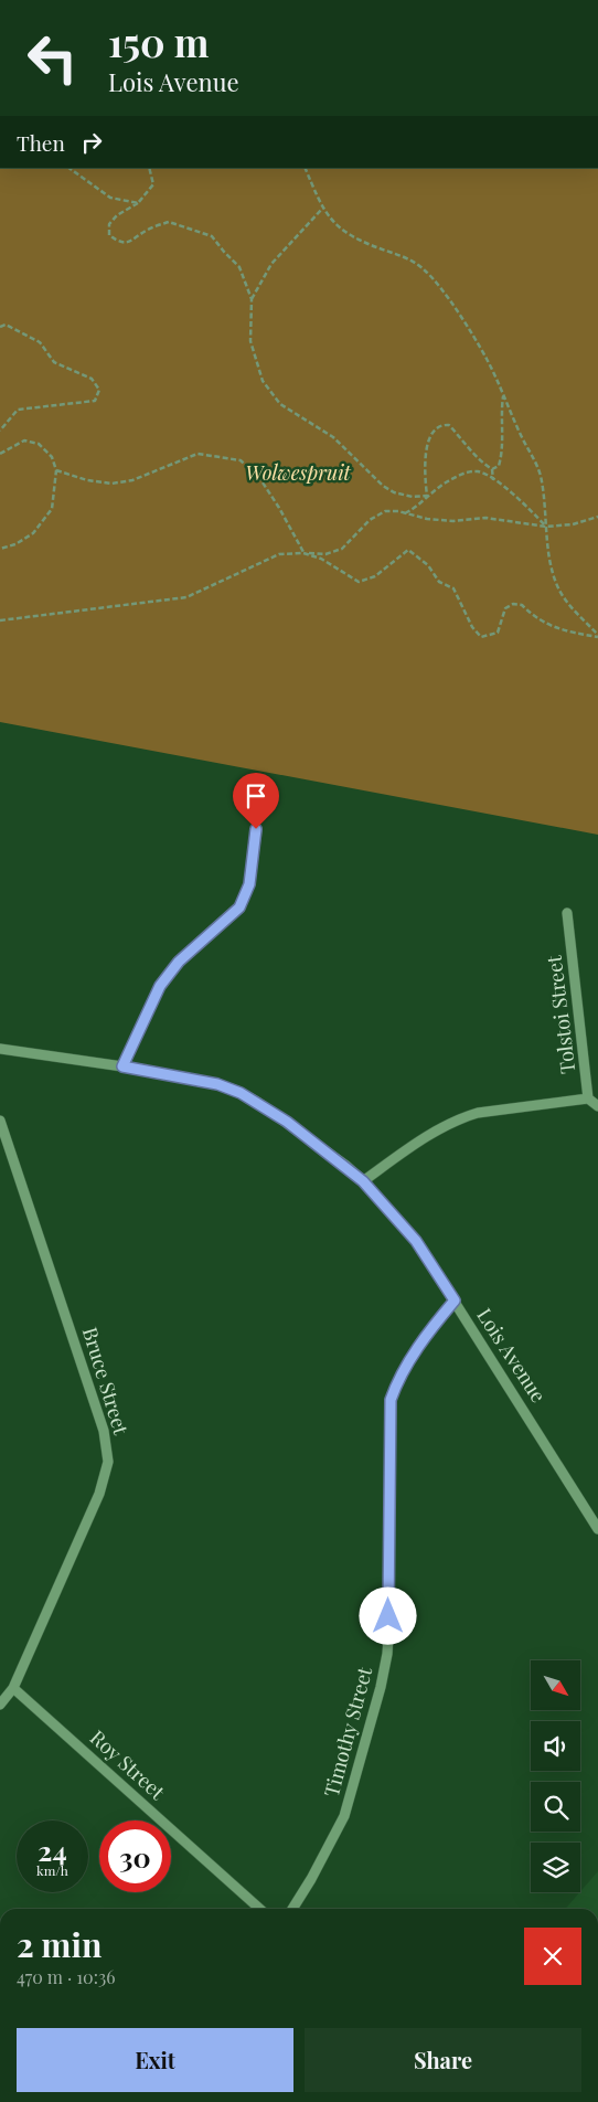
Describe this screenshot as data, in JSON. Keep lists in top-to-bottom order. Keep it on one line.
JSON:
{"streets":{"street":["Tolstoi Street","Lois Avenue","Bruce Street","Timothy Street","Roy Street"]},"crossings":[["Lois Avenue","Timothy Street"],["Bruce Street","Roy Street"]],"parks":["Wolwespruit"],"north":"bottom right","page":{"turn":["150 m","Lois Avenue"],"then":"Then","speed":"24 km/h","limit":"30","heading":["2 min","470 m · 10:36"],"buttons":["Exit","Share"]}}
